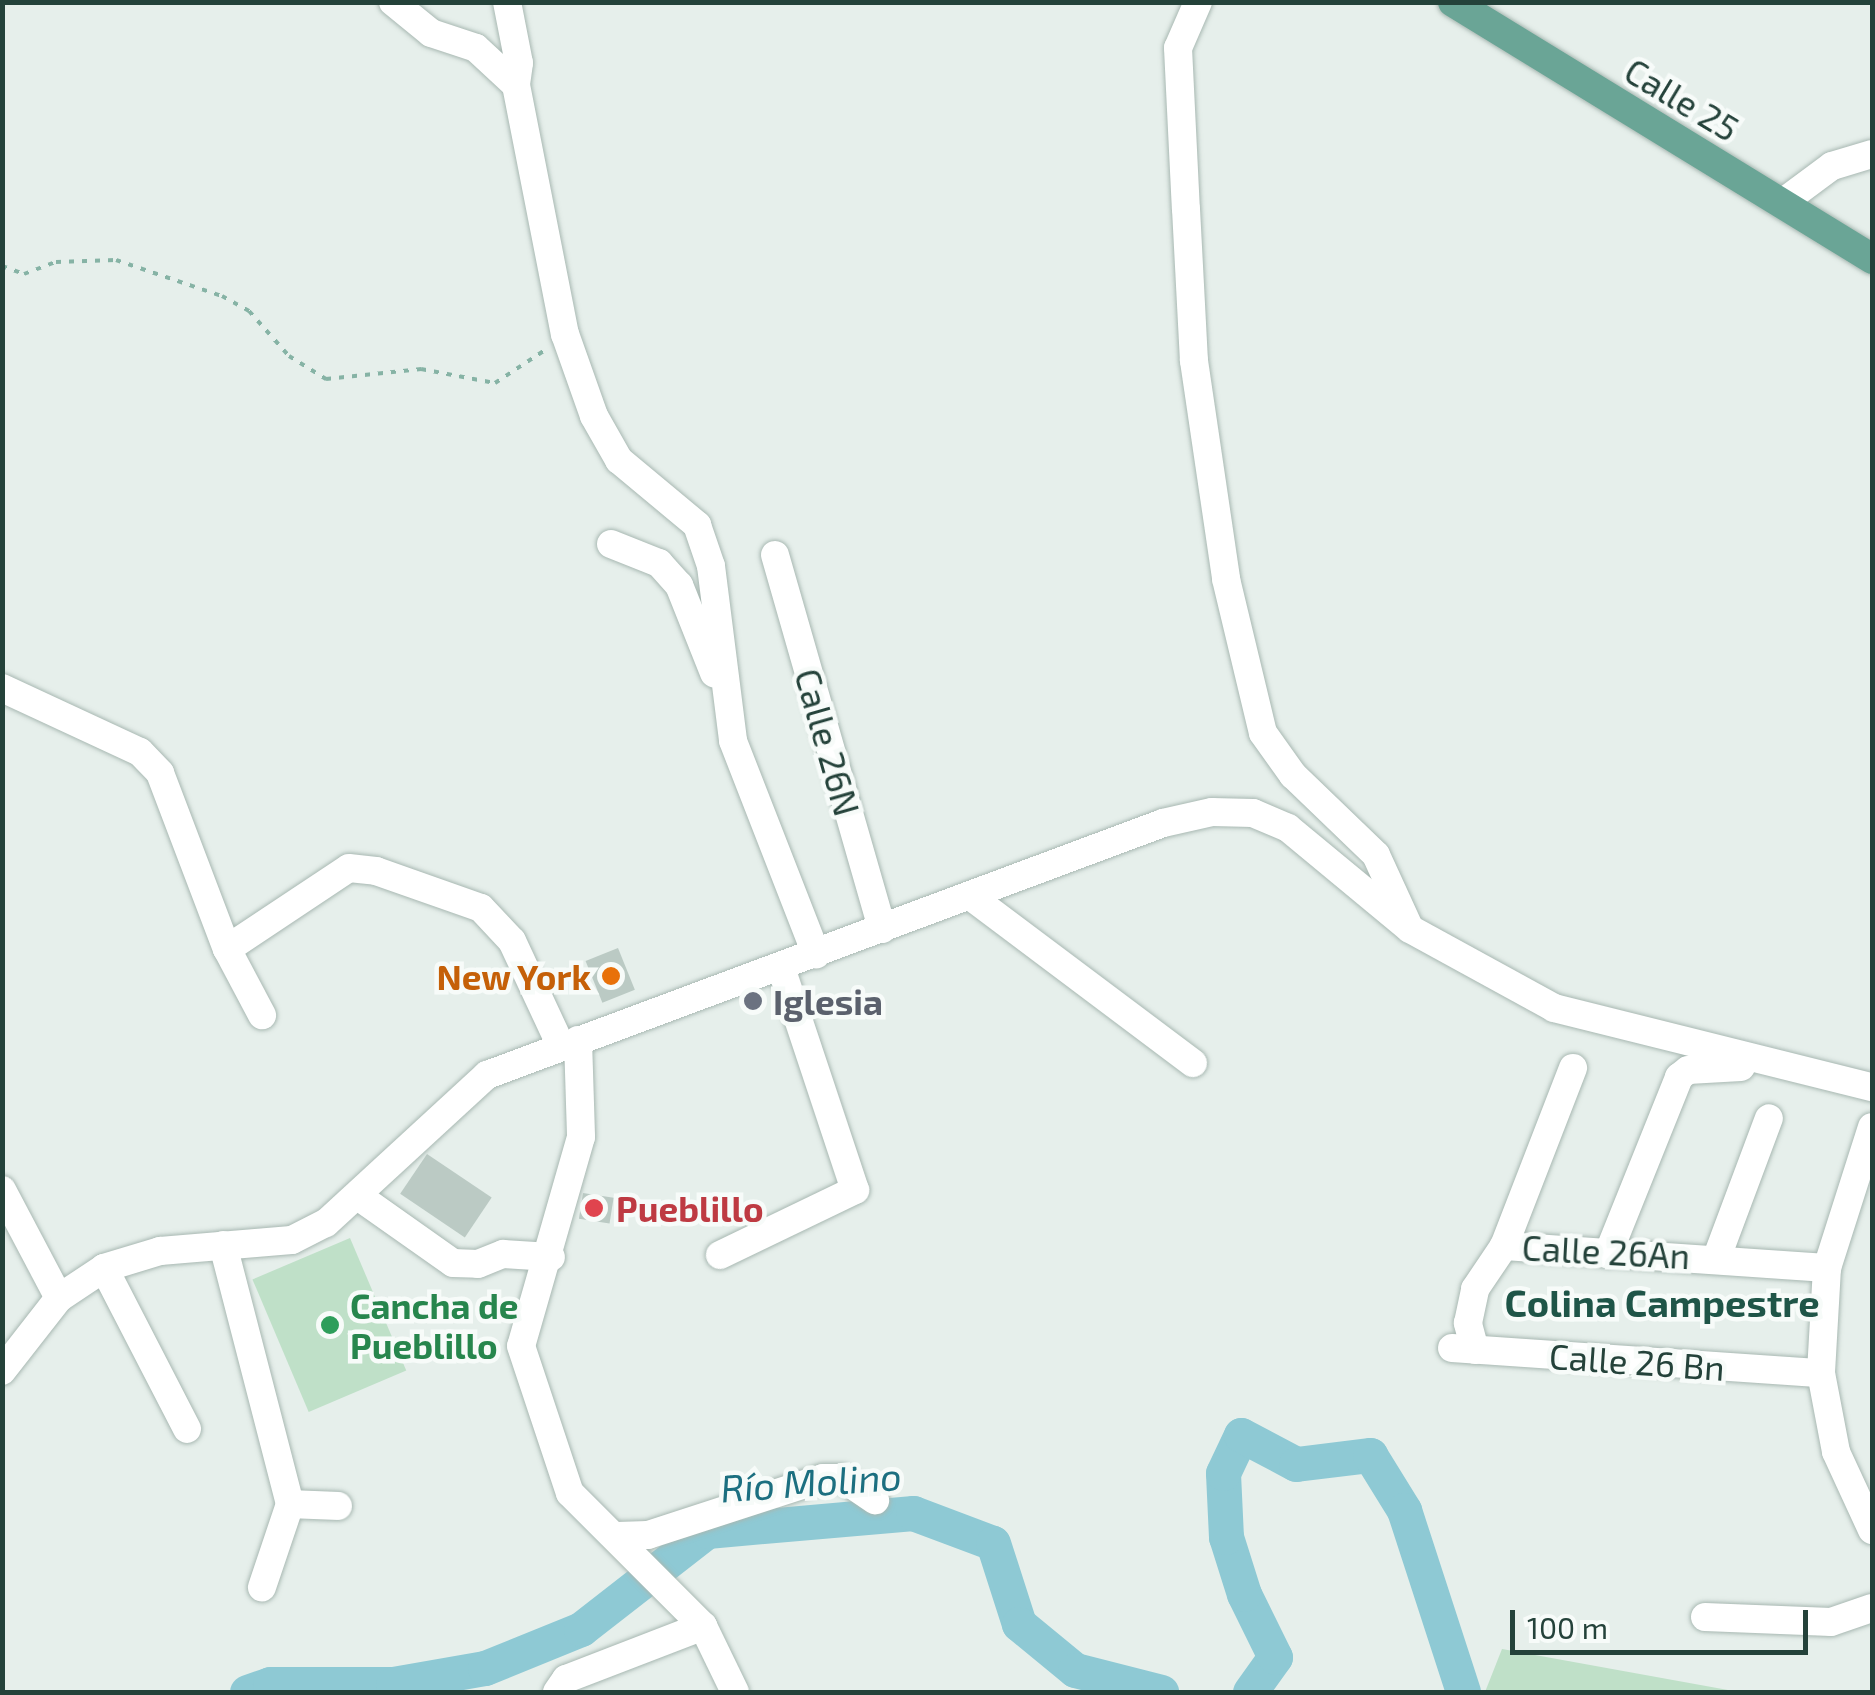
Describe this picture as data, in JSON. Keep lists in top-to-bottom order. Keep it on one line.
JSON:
{"streets":{"main road":["Calle 25"],"street":["Calle 26N","Calle 26An","Calle 26 Bn"]},"crossings":[["Calle 26An","Calle 26 Bn"]],"districts":["Colina Campestre"],"water":["Río Molino"],"places":["New York","Iglesia","Pueblillo","Cancha de Pueblillo"],"scale_bar":"100 m"}
